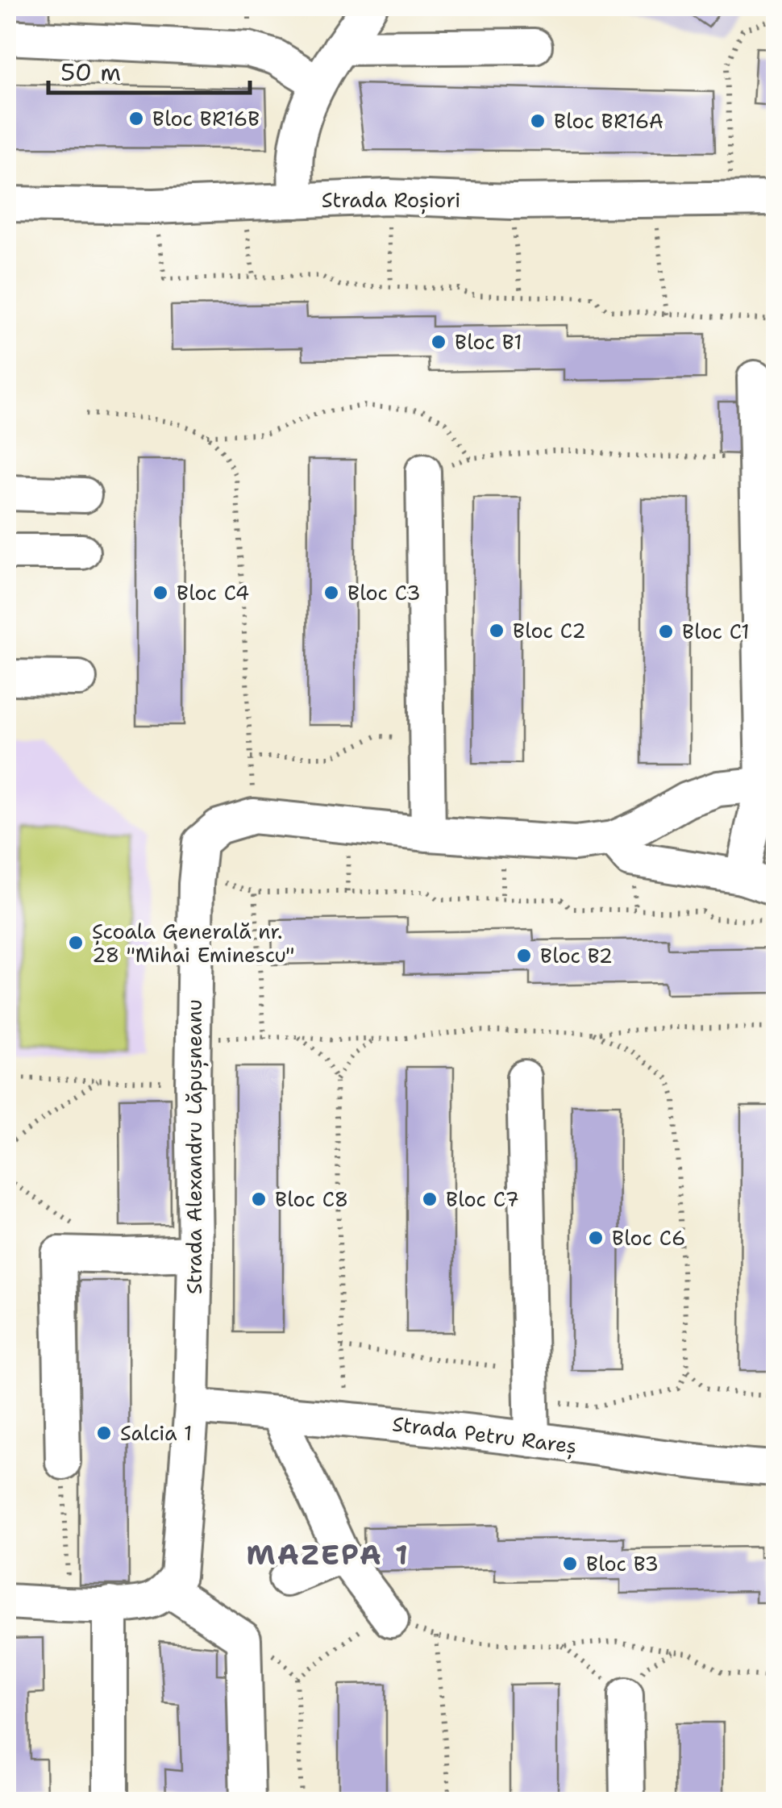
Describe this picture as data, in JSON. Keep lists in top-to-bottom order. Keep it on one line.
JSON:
{"streets":{"street":["Strada Roșiori","Strada Alexandru Lăpușneanu","Strada Petru Rareș"]},"crossings":[["Strada Alexandru Lăpușneanu","Strada Petru Rareș"]],"districts":["MAZEPA 1"],"places":["Bloc BR16B","Bloc BR16A","Bloc B1","Bloc C4","Bloc C3","Bloc C2","Bloc C1","Școala Generală nr. 28 \"Mihai Eminescu\"","Bloc B2","Bloc C8","Bloc C7","Bloc C6","Salcia 1","Bloc B3"],"scale_bar":"50 m"}
